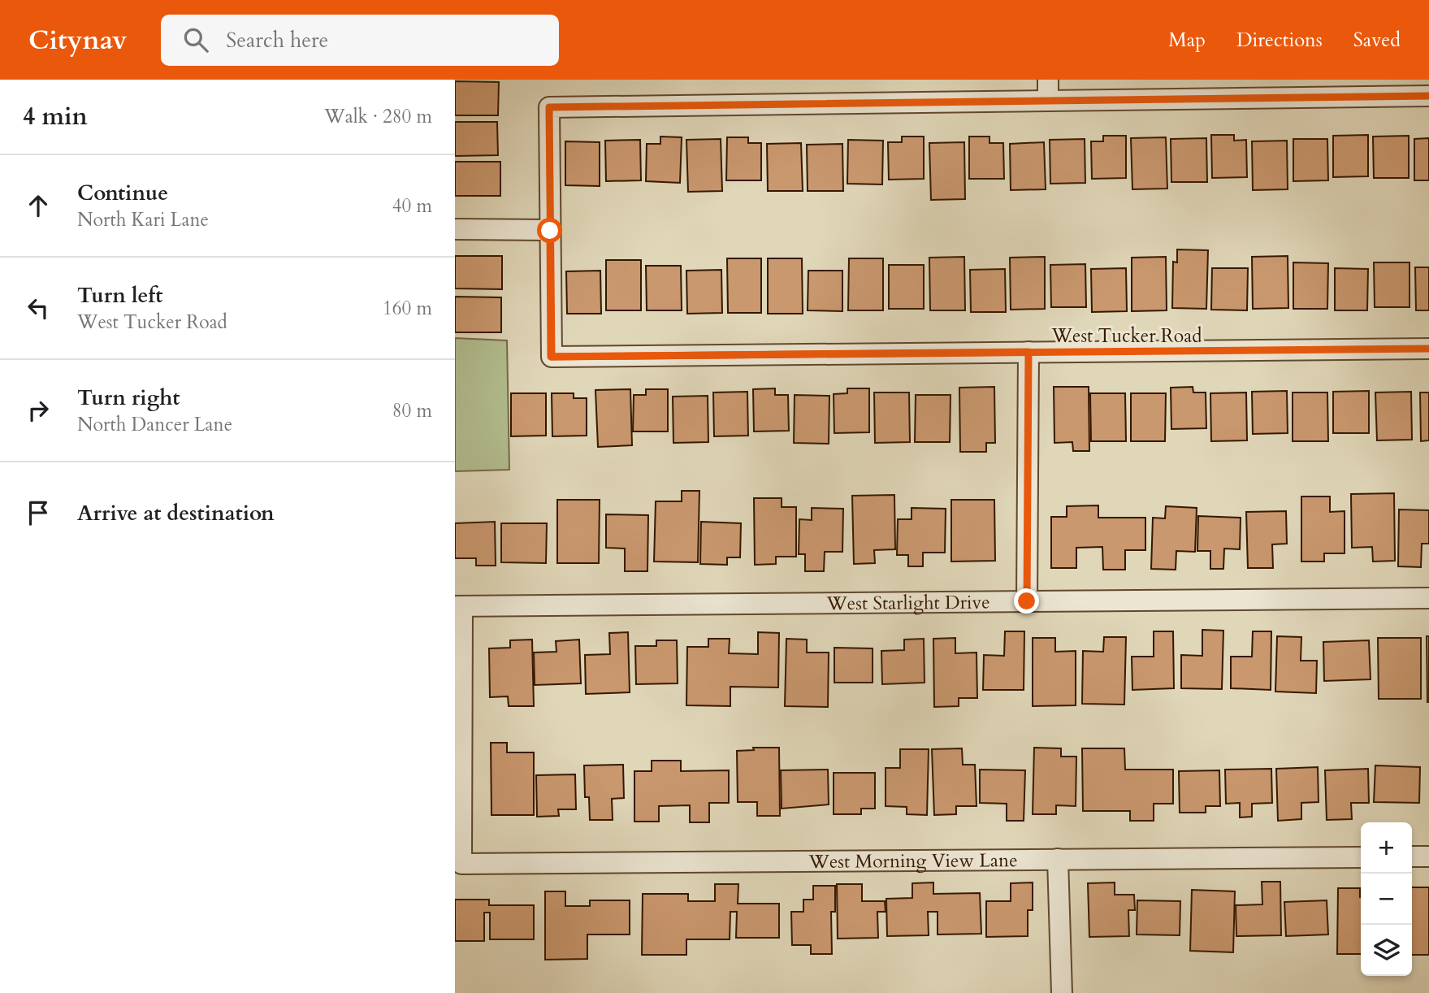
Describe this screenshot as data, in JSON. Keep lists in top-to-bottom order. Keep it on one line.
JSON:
{"streets":{"street":["West Tucker Road","West Starlight Drive","West Morning View Lane"]},"crossings":[["West Starlight Drive","West Morning View Lane"]],"page":{"header":"Citynav","search":"Search here","nav":["Map","Directions","Saved"],"heading":["4 min","Walk · 280 m"],"list":[["Continue","North Kari Lane","40 m"],["Turn left","West Tucker Road","160 m"],["Turn right","North Dancer Lane","80 m"],"Arrive at destination"],"map_buttons":["+","−"]}}
